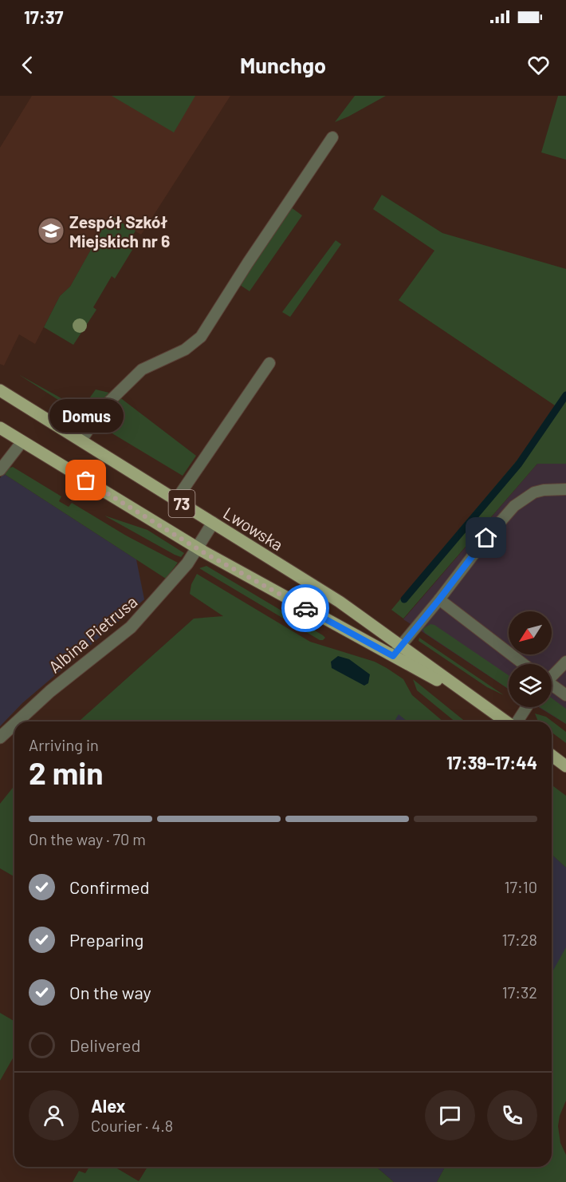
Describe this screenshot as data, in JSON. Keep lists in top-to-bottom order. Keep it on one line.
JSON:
{"streets":{"main road":["73","Lwowska"],"street":["Albina Pietrusa"]},"crossings":[["Lwowska","Albina Pietrusa"]],"places":{"school or university":["Zespół Szkół Miejskich nr 6"],"other":["Domus"]},"north":"bottom left","page":{"status":"17:37","header":"Munchgo","bubble":"Domus","heading":["2 min","Arriving in","17:39–17:44"],"panel":["Alex","Courier · 4.8"],"bar":"On the way · 70 m","list":[["Confirmed","17:10"],["Preparing","17:28"],["On the way","17:32"],"Delivered"]}}
